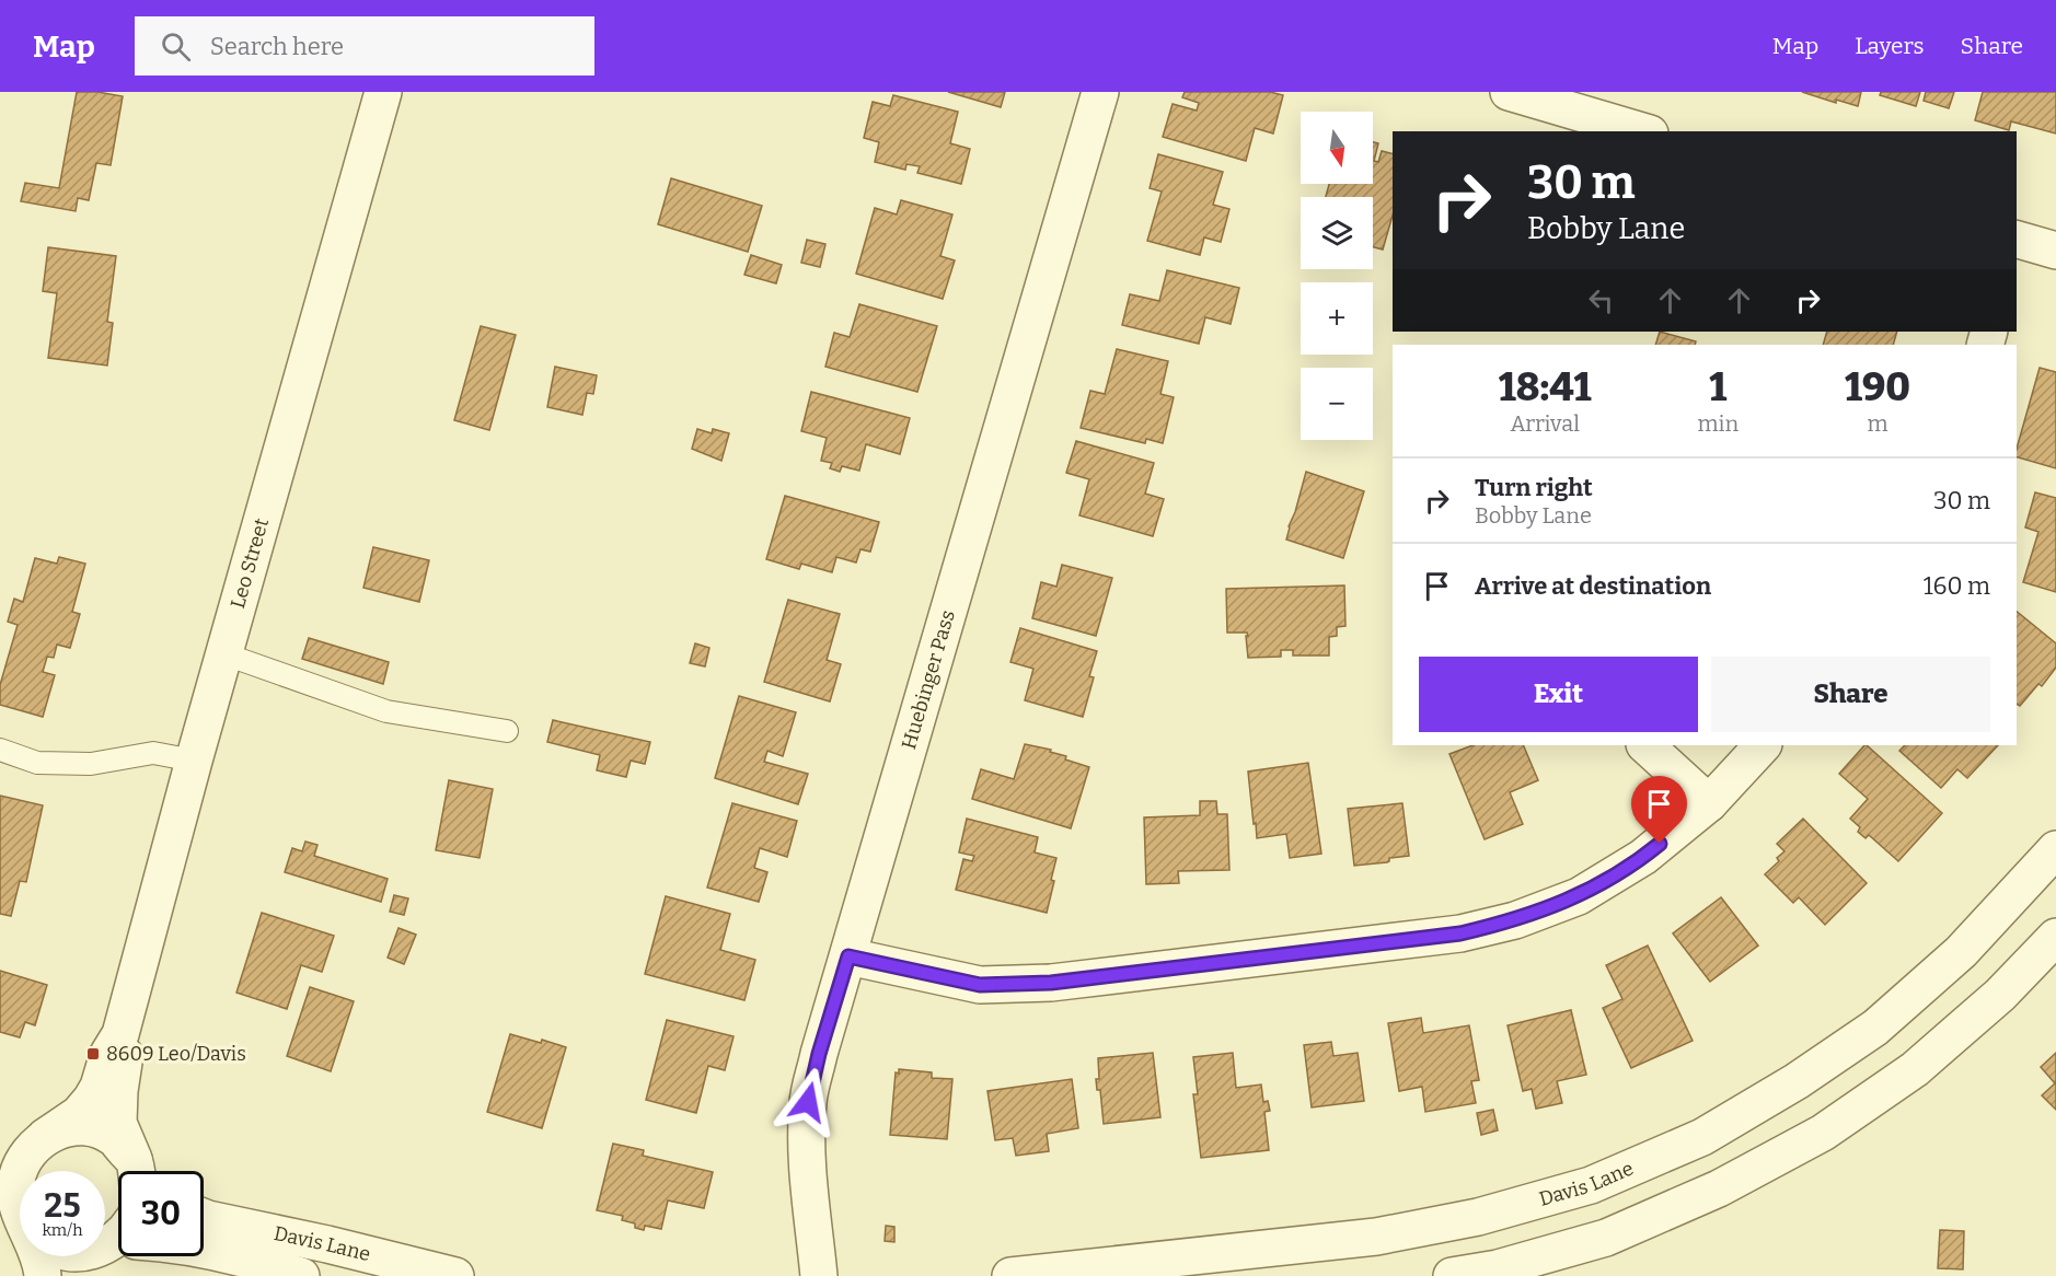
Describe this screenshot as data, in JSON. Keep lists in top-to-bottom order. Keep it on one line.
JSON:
{"streets":{"street":["Leo Street","Huebinger Pass","Davis Lane"]},"places":{"transit":["8609 Leo/Davis"]},"north":"bottom","page":{"header":"Map","search":"Search here","nav":["Map","Layers","Share"],"map_buttons":["+","−"],"turn":["30 m","Bobby Lane"],"eta":["18:41","Arrival","1","min","190","m"],"list":[{"name":"Turn right","note":"Bobby Lane","value":"30 m"},{"name":"Arrive at destination","value":"160 m"}],"buttons":["Exit","Share"],"speed":"25 km/h","limit":"30"}}
